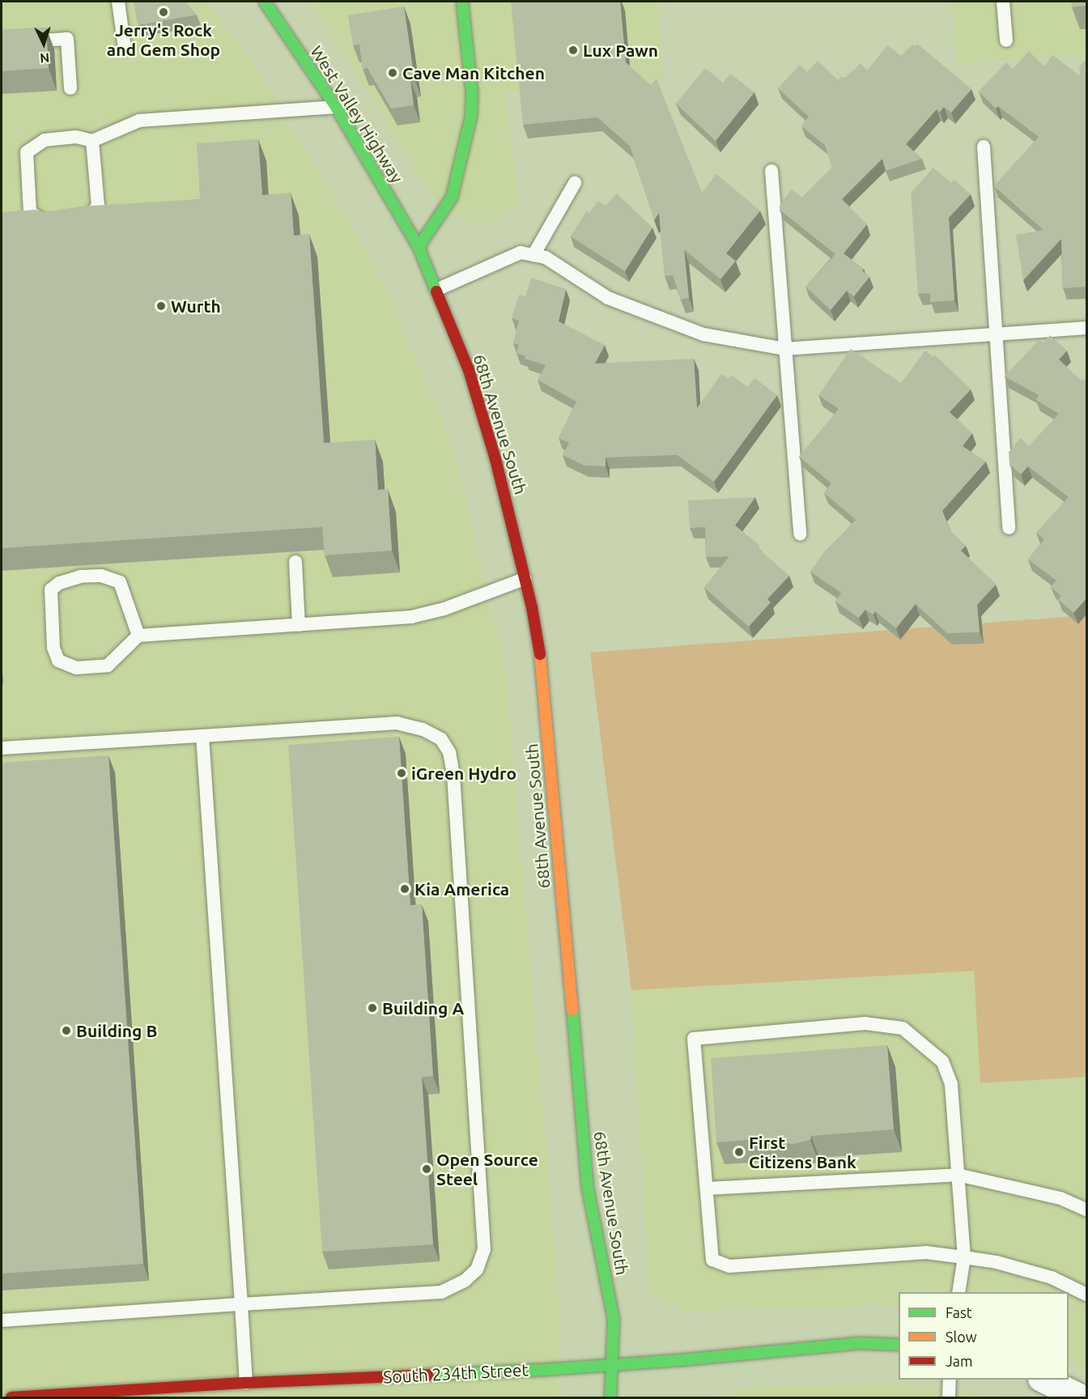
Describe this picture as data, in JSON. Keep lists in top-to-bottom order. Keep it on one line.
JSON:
{"streets":{"main road":["West Valley Highway","68th Avenue South","South 234th Street"]},"crossings":[["West Valley Highway","68th Avenue South"],["68th Avenue South","South 234th Street"]],"places":["Jerry's Rock and Gem Shop","Lux Pawn","Cave Man Kitchen","Wurth","iGreen Hydro","Kia America","Building A","Building B","First Citizens Bank","Open Source Steel"],"legend":["Fast","Slow","Jam"],"north":"bottom"}
